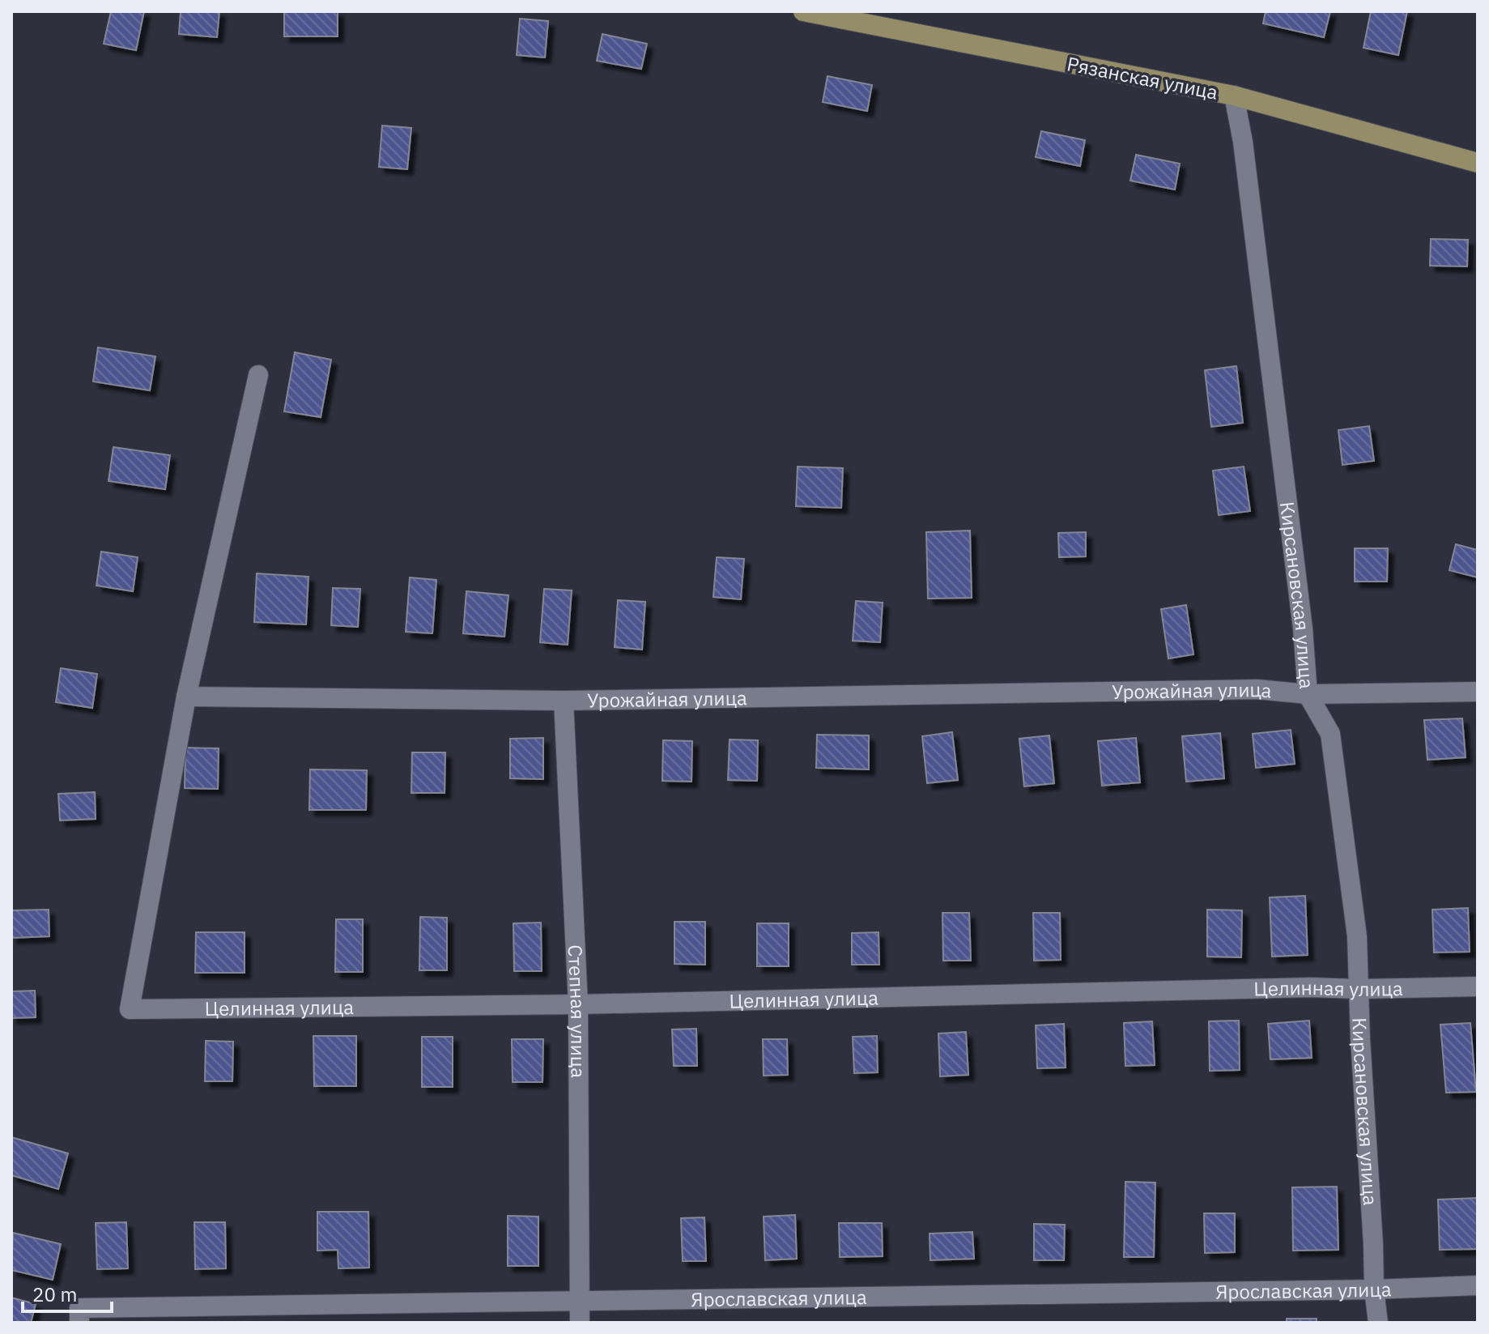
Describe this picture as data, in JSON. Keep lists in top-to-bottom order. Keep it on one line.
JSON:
{"streets":{"main road":["Рязанская улица"],"street":["Кирсановская улица","Урожайная улица","Целинная улица","Степная улица","Ярославская улица"]},"crossings":[["Рязанская улица","Кирсановская улица"],["Кирсановская улица","Урожайная улица"],["Кирсановская улица","Целинная улица"],["Кирсановская улица","Ярославская улица"],["Урожайная улица","Целинная улица"],["Урожайная улица","Степная улица"],["Целинная улица","Степная улица"],["Степная улица","Ярославская улица"]],"scale_bar":"20 m"}
